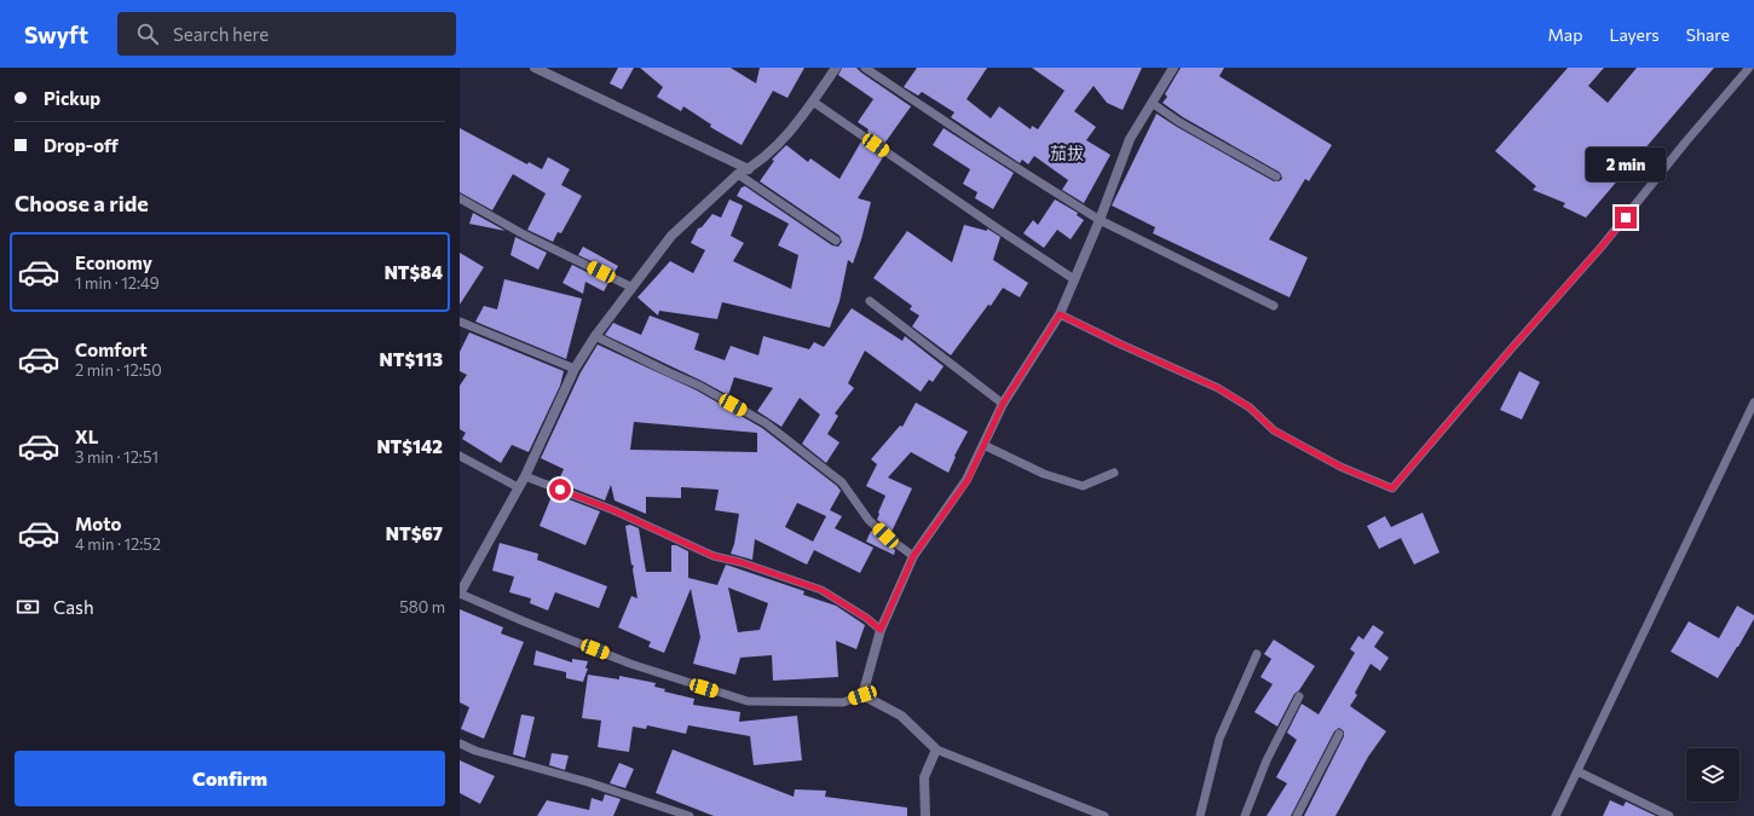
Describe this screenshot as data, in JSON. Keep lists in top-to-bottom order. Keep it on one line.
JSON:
{"districts":["茄拔"],"page":{"header":"Swyft","search":"Search here","nav":["Map","Layers","Share"],"banner":["Pickup","Drop-off"],"bubble":"2 min","heading":"Choose a ride","list":[{"name":"Economy","note":"1 min · 12:49","value":"NT$84"},{"name":"Comfort","note":"2 min · 12:50","value":"NT$113"},{"name":"XL","note":"3 min · 12:51","value":"NT$142"},{"name":"Moto","note":"4 min · 12:52","value":"NT$67"}],"pay":["Cash","580 m"],"buttons":"Confirm"}}
